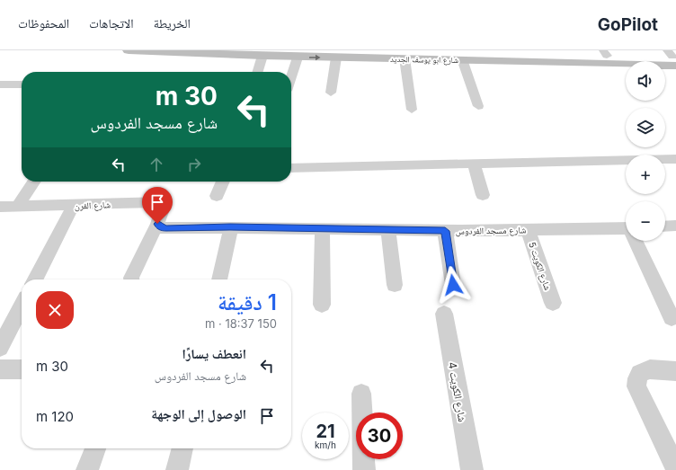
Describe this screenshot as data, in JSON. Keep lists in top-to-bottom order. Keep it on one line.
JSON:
{"streets":{"street":["شارع ابو يوسف الجديد","شارع الفرن","شارع مسجد الفردوس","شارع الكويت 5","شارع الكويت 4"]},"crossings":[["شارع الفرن","شارع مسجد الفردوس"],["شارع مسجد الفردوس","شارع الكويت 5"]],"page":{"header":"GoPilot","nav":["الخريطة","الاتجاهات","المحفوظات"],"map_buttons":["+","−"],"turn":["30 m","شارع مسجد الفردوس"],"heading":["1 دقيقة","150 m · 18:37"],"list":[{"name":"انعطف يسارًا","note":"شارع مسجد الفردوس","value":"30 m"},{"name":"الوصول إلى الوجهة","value":"120 m"}],"speed":"21 km/h","limit":"30"}}
